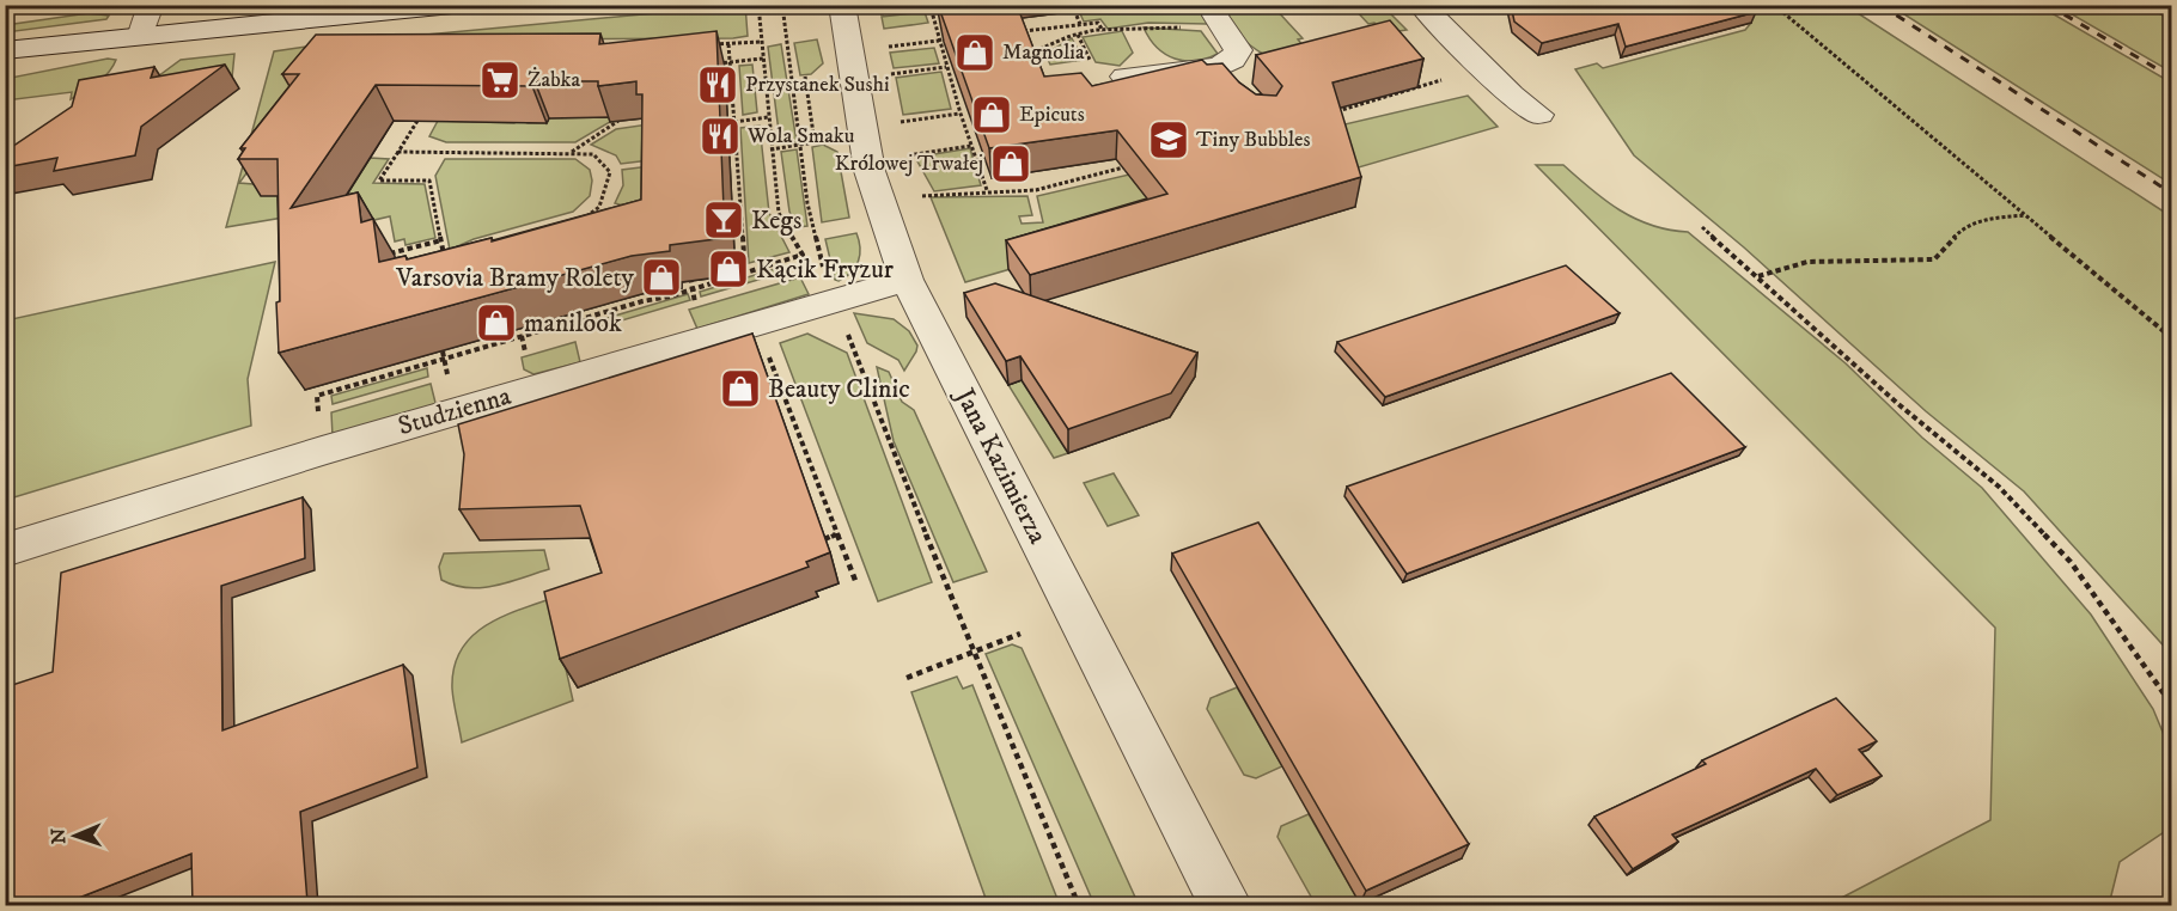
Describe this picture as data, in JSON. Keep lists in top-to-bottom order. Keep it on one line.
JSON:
{"streets":{"street":["Studzienna","Jana Kazimierza"]},"crossings":[["Studzienna","Jana Kazimierza"]],"places":{"shop":["Magnolia","Epicuts","Królowej Trwałej","Kącik Fryzur","Varsovia Bramy Rolety","manilook","Beauty Clinic"],"supermarket":["Żabka"],"restaurant":["Przystanek Sushi","Wola Smaku"],"school or university":["Tiny Bubbles"],"bar":["Kegs"]},"north":"left"}
